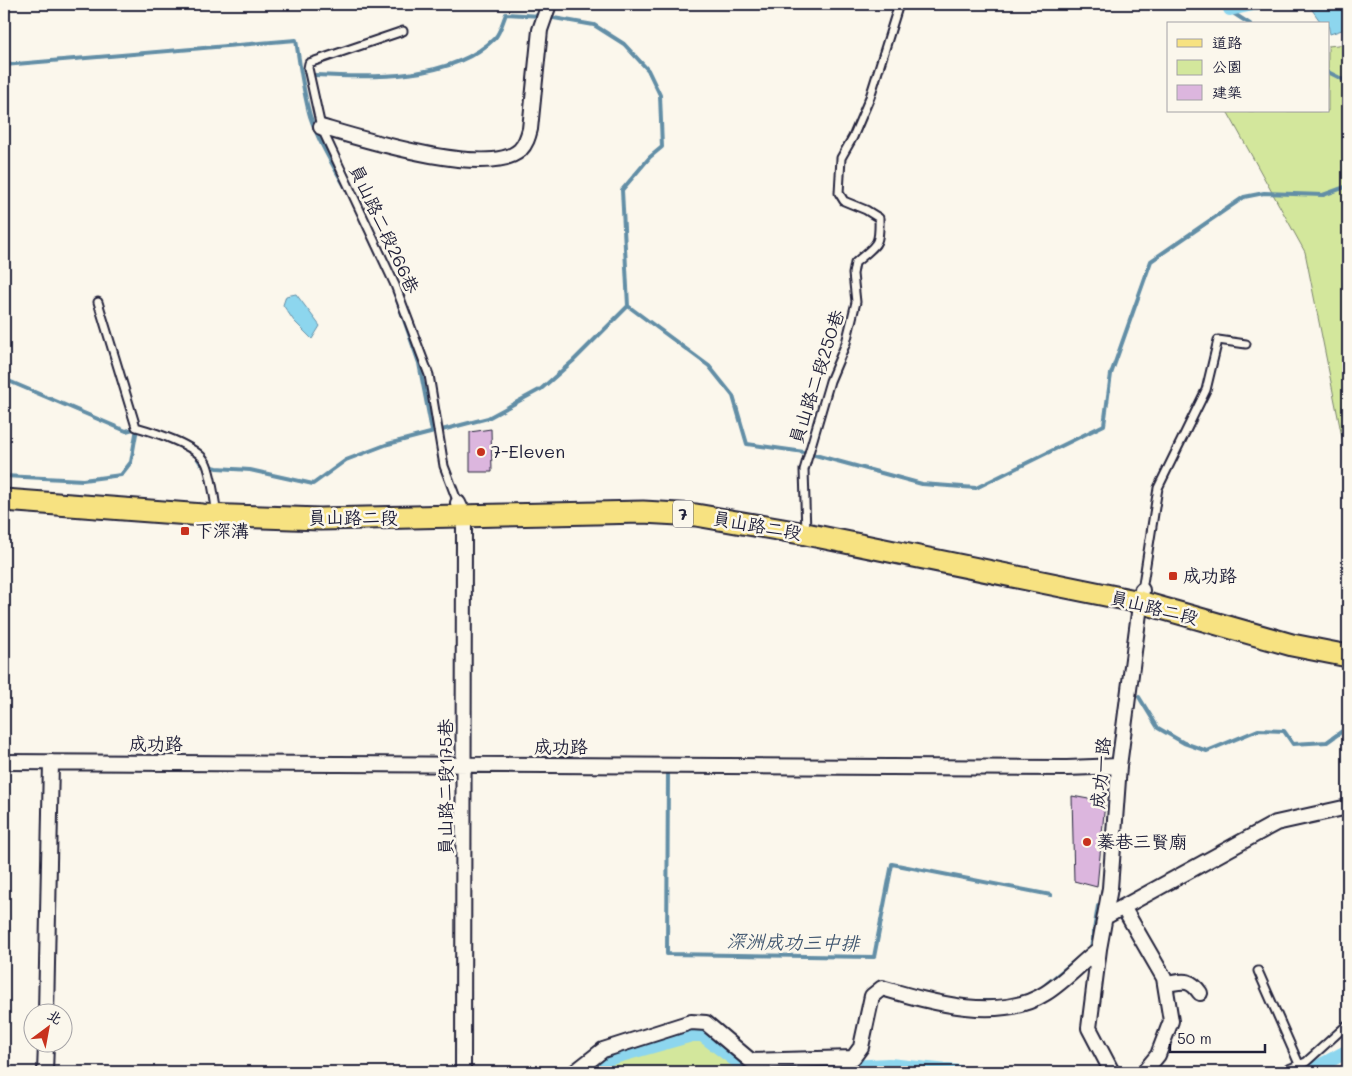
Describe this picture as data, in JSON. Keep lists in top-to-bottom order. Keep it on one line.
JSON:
{"streets":{"main road":["7","員山路二段"],"street":["成功路","成功一路","員山路二段175巷"],"lane":["員山路二段266巷","員山路二段250巷"]},"crossings":[["員山路二段266巷","員山路二段"],["員山路二段266巷","員山路二段175巷"],["員山路二段250巷","員山路二段"],["員山路二段","成功一路"],["員山路二段","員山路二段175巷"],["成功路","成功一路"],["成功路","員山路二段175巷"]],"water":["深洲成功三中排"],"places":{"other":["7-Eleven","蓁巷三賢廟"],"transit":["下深溝","成功路"]},"legend":["道路","公園","建築"],"scale_bar":"50 m","north":"top right"}
